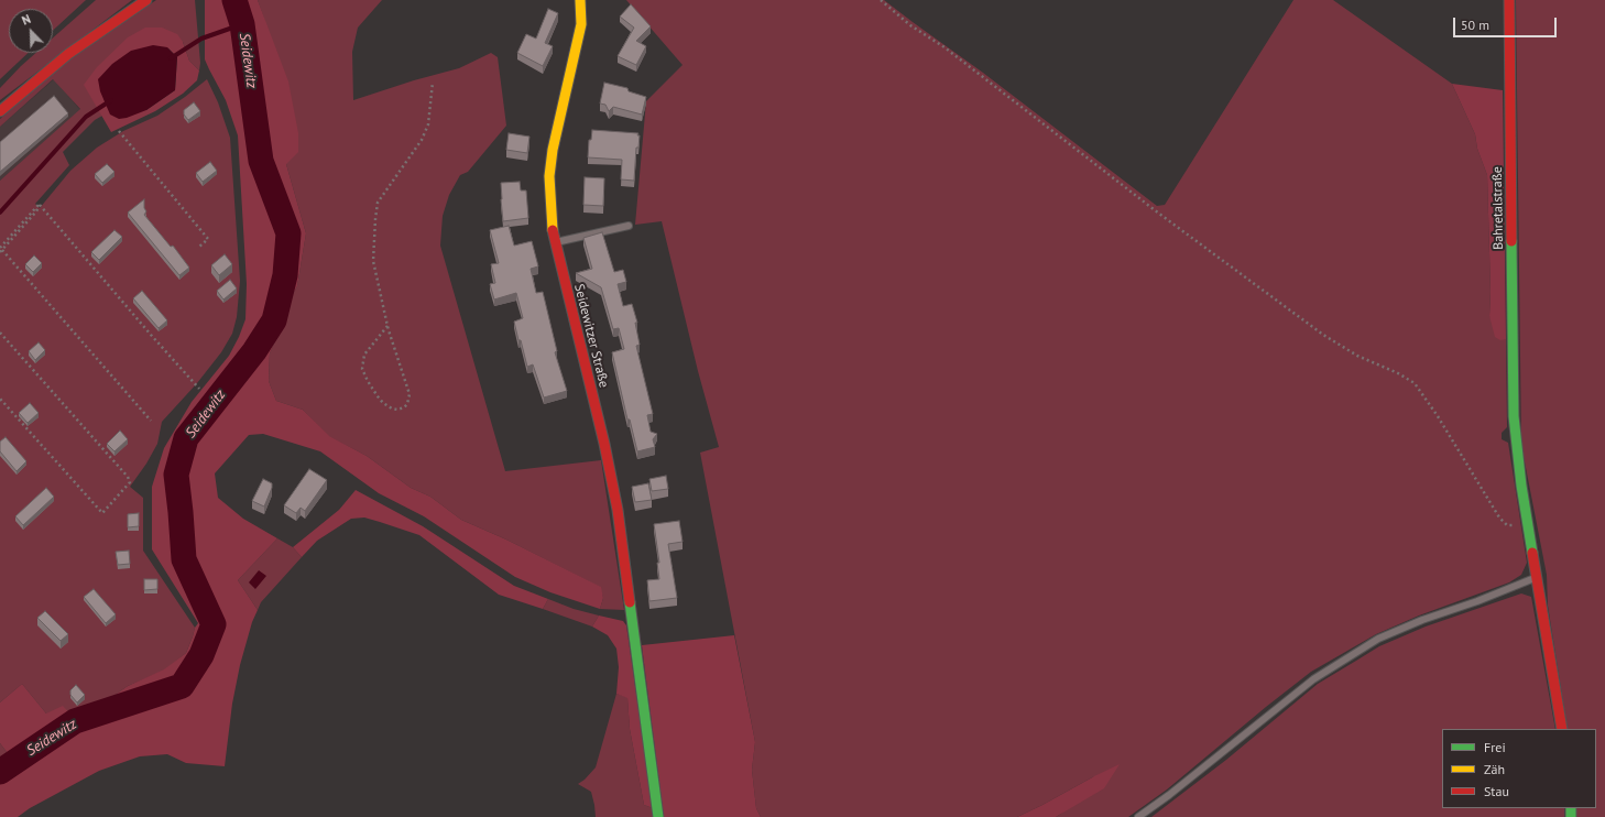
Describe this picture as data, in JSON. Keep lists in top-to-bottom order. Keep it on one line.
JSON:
{"streets":{"street":["Bahretalstraße","Seidewitzer Straße"]},"water":["Seidewitz"],"legend":["Frei","Zäh","Stau"],"scale_bar":"50 m","north":"top left"}
